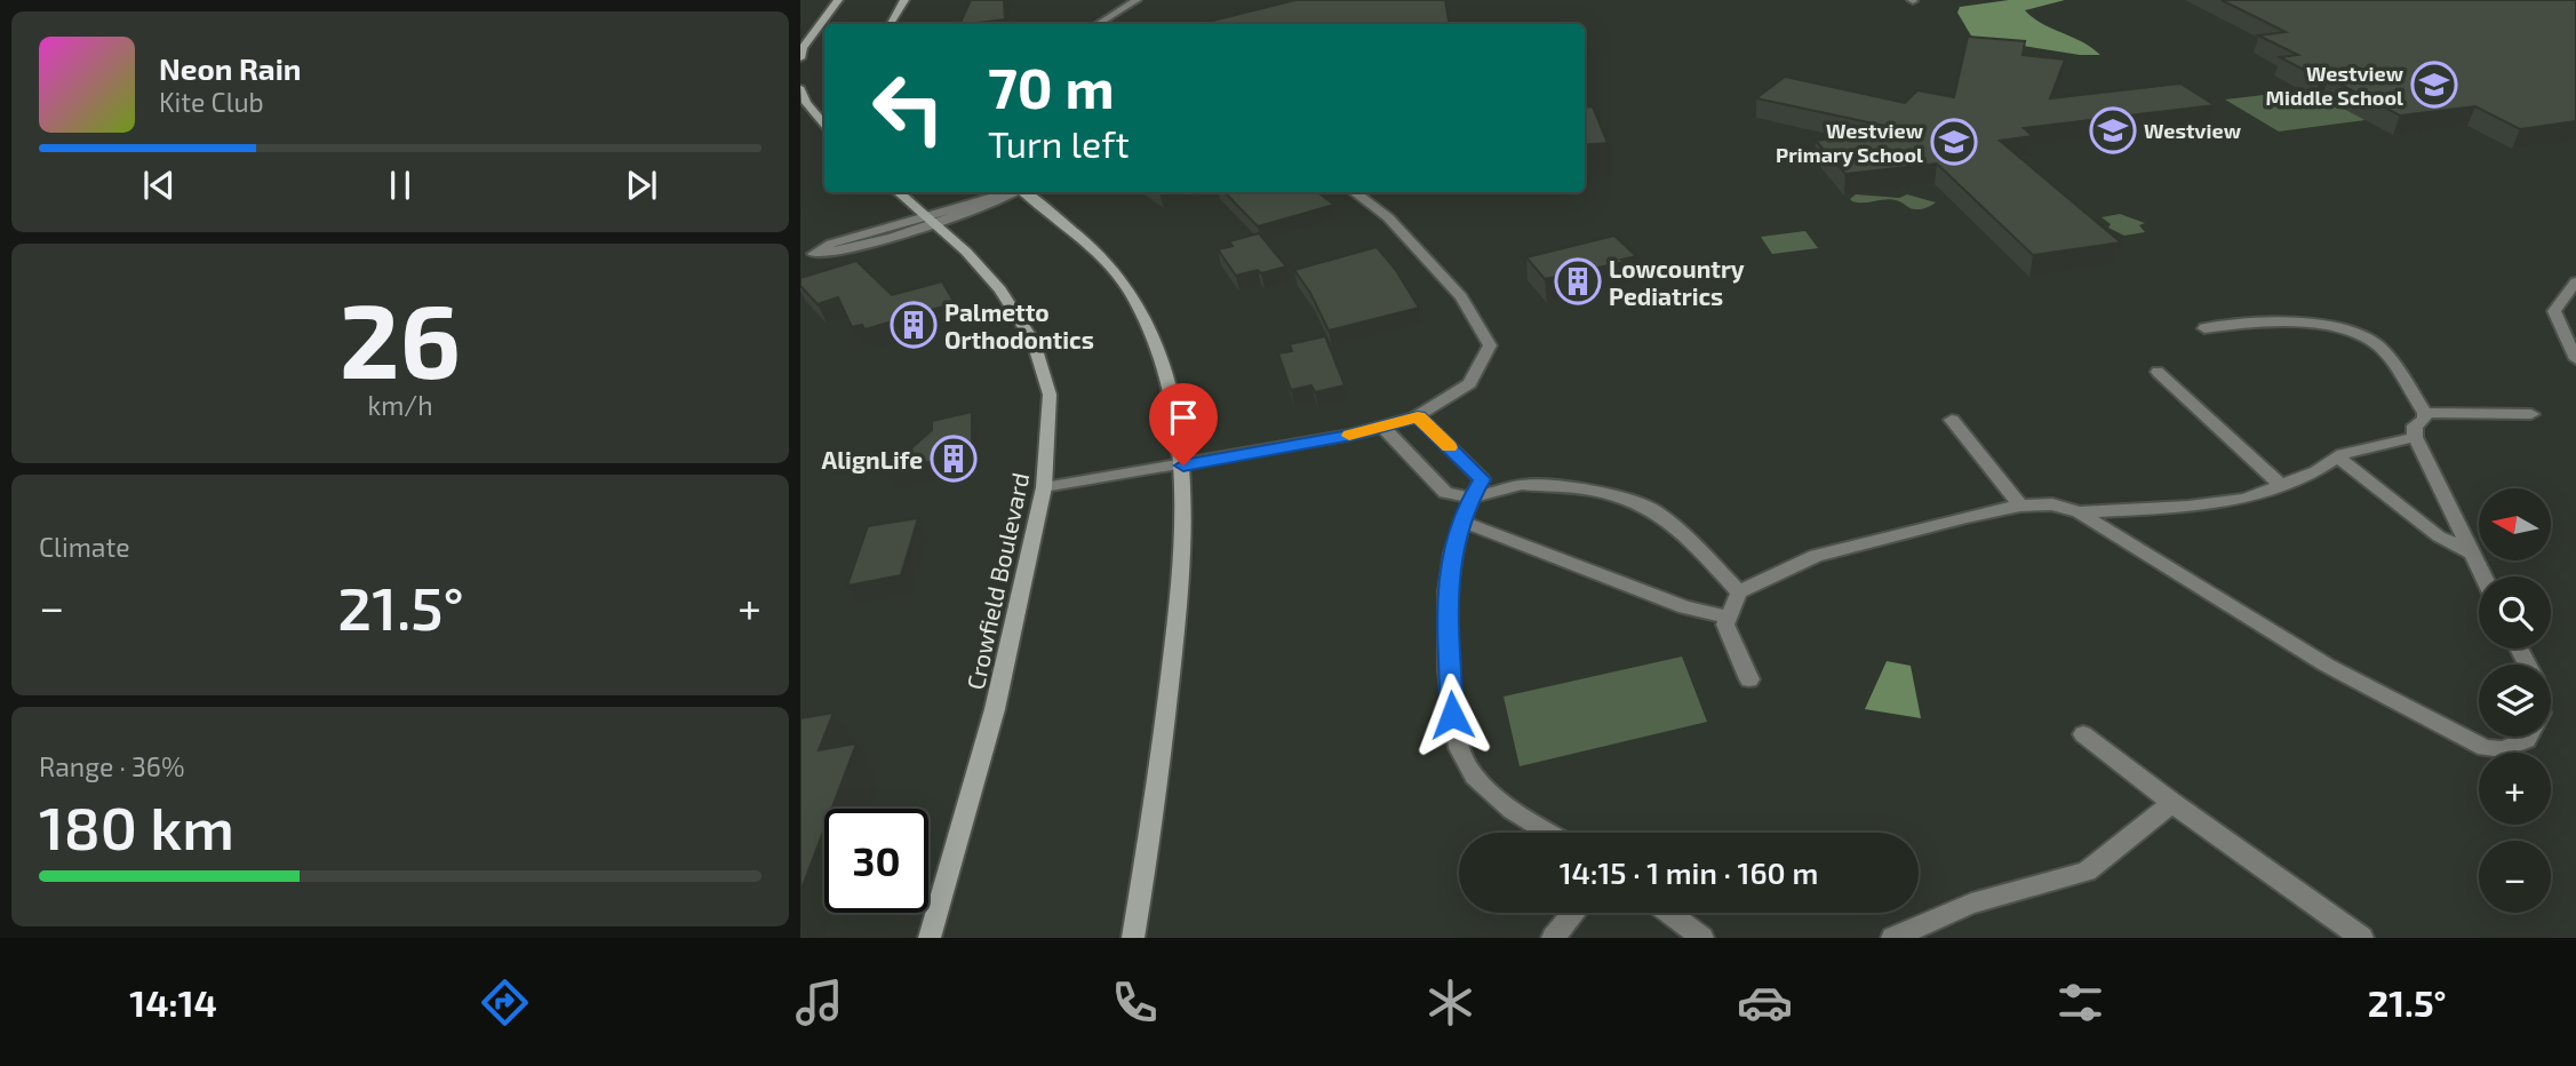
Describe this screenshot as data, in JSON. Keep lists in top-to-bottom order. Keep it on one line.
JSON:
{"streets":{"main road":["Crowfield Boulevard"]},"places":{"school or university":["Westview Middle School","Westview","Westview Primary School"],"building":["Lowcountry Pediatrics","Palmetto Orthodontics","AlignLife"]},"north":"left","page":{"turn":["70 m","Turn left"],"song":["Neon Rain","Kite Club"],"tile":[["26","km/h"],"Climate",["Range · 36%","180 km"]],"map_buttons":["+","−"],"heat":["−","21.5°","+"],"limit":"30","trip":"14:15 · 1 min · 160 m","tabs":["14:14","21.5°"]}}
